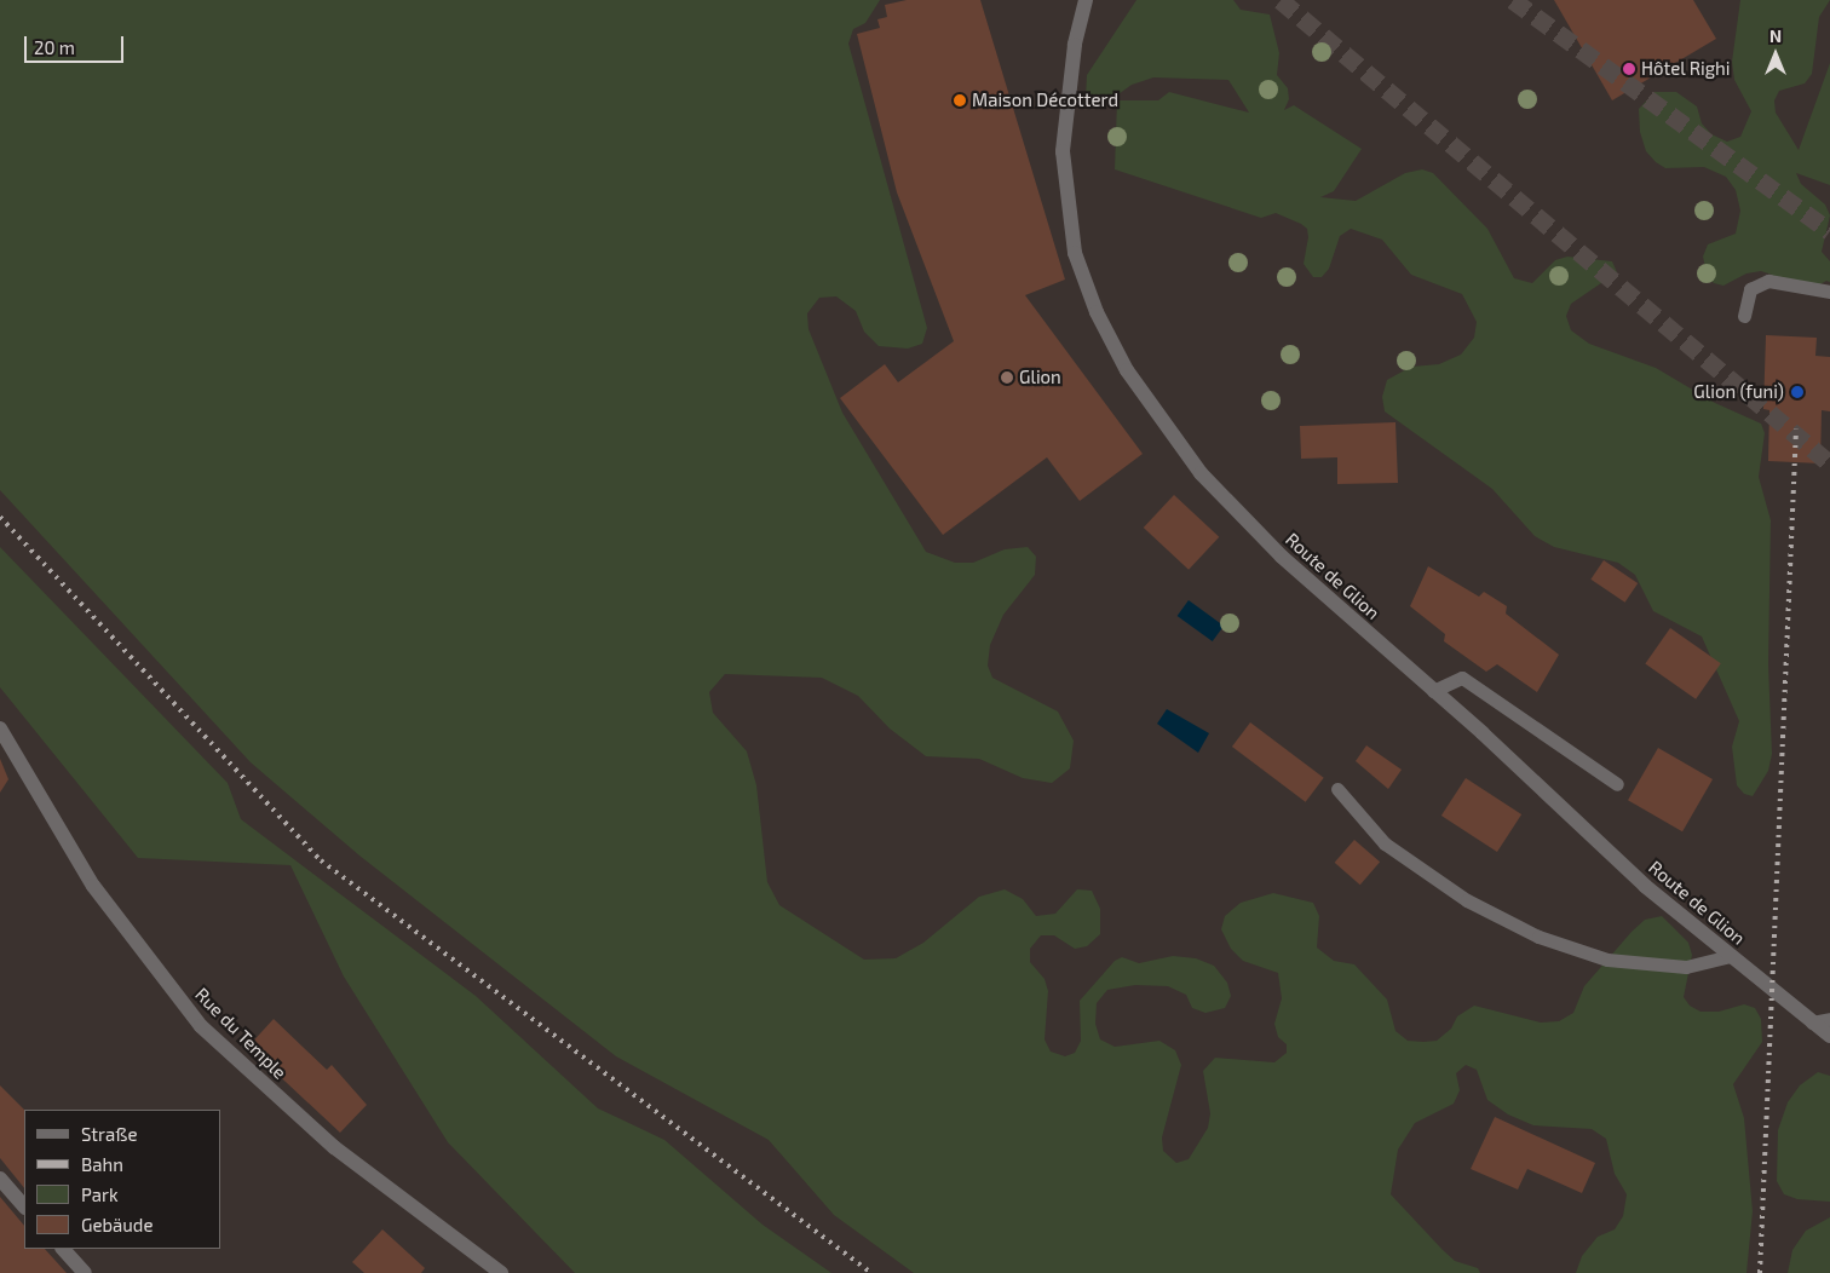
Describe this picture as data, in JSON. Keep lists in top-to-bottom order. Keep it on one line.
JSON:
{"streets":{"street":["Route de Glion","Rue du Temple"]},"places":["Hôtel Righi","Maison Décotterd","Glion","Glion (funi)"],"legend":["Straße","Bahn","Park","Gebäude"],"scale_bar":"20 m","north":"top"}
